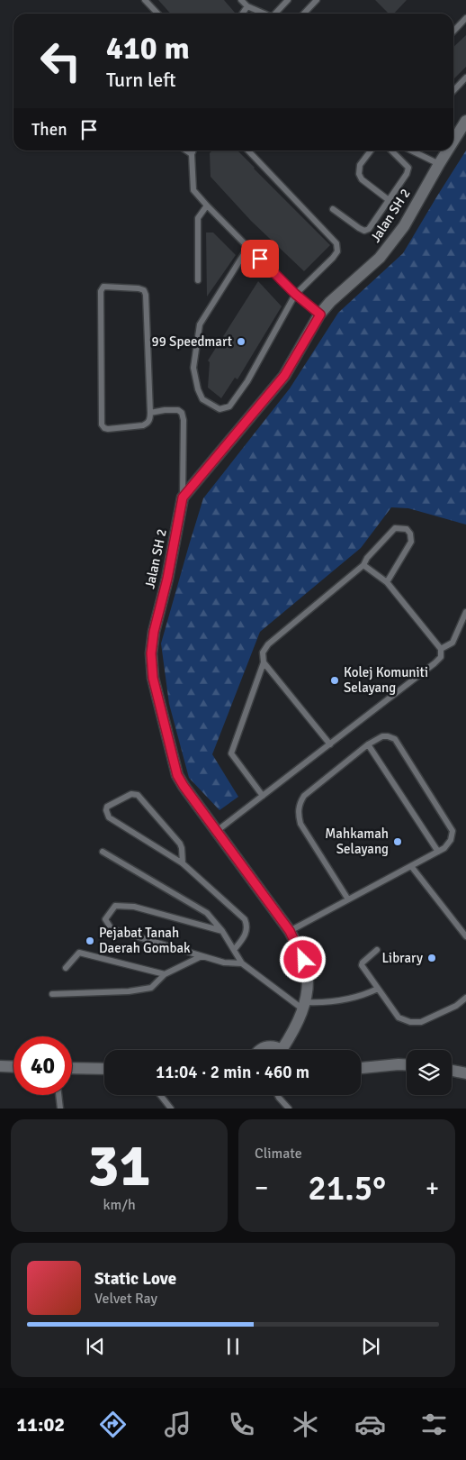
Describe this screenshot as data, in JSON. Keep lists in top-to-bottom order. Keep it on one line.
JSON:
{"streets":{"street":["Jalan SH 2"]},"places":["99 Speedmart","Kolej Komuniti Selayang","Mahkamah Selayang","Pejabat Tanah Daerah Gombak","Library"],"page":{"turn":["410 m","Turn left"],"then":"Then","limit":"40","trip":"11:04 · 2 min · 460 m","tile":[["31","km/h"],"Climate"],"heat":["−","21.5°","+"],"song":["Static Love","Velvet Ray"],"tabs":"11:02"}}
